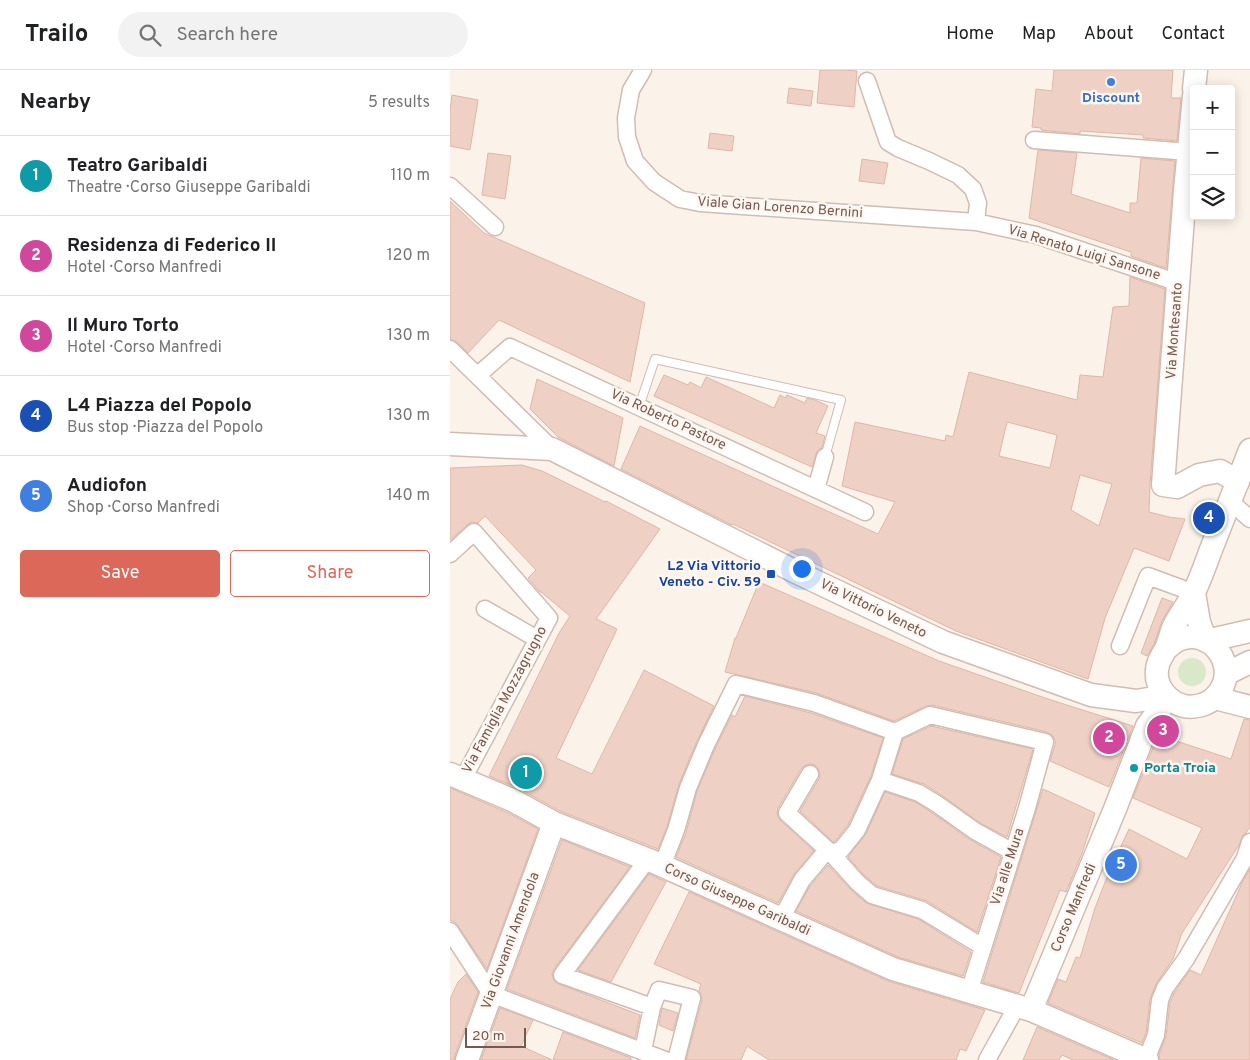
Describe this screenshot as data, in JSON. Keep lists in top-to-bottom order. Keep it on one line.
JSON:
{"streets":{"street":["Viale Gian Lorenzo Bernini","Via Renato Luigi Sansone","Via Montesanto","Via Roberto Pastore","Via Vittorio Veneto","Via Famiglia Mozzagrugno","Via alle Mura","Corso Giuseppe Garibaldi","Corso Manfredi","Via Giovanni Amendola"]},"crossings":[["Viale Gian Lorenzo Bernini","Via Renato Luigi Sansone"],["Via Renato Luigi Sansone","Via Montesanto"],["Via Vittorio Veneto","Corso Manfredi"],["Via Famiglia Mozzagrugno","Corso Giuseppe Garibaldi"],["Via alle Mura","Corso Giuseppe Garibaldi"],["Corso Giuseppe Garibaldi","Corso Manfredi"],["Corso Giuseppe Garibaldi","Via Giovanni Amendola"]],"places":{"other":["Discount","Porta Troia"],"transit":["L2 Via Vittorio Veneto - Civ. 59"]},"scale_bar":"20 m","page":{"header":"Trailo","search":"Search here","nav":["Home","Map","About","Contact"],"heading":["Nearby","5 results"],"map_buttons":["+","−"],"list":[{"mark":"1","name":"Teatro Garibaldi","note":"Theatre · Corso Giuseppe Garibaldi","value":"110 m"},{"mark":"2","name":"Residenza di Federico II","note":"Hotel · Corso Manfredi","value":"120 m"},{"mark":"3","name":"Il Muro Torto","note":"Hotel · Corso Manfredi","value":"130 m"},{"mark":"4","name":"L4 Piazza del Popolo","note":"Bus stop · Piazza del Popolo","value":"130 m"},{"mark":"5","name":"Audiofon","note":"Shop · Corso Manfredi","value":"140 m"}],"pins":["4","3","2","1","5"],"buttons":["Save","Share"],"scale":"20 m"}}
